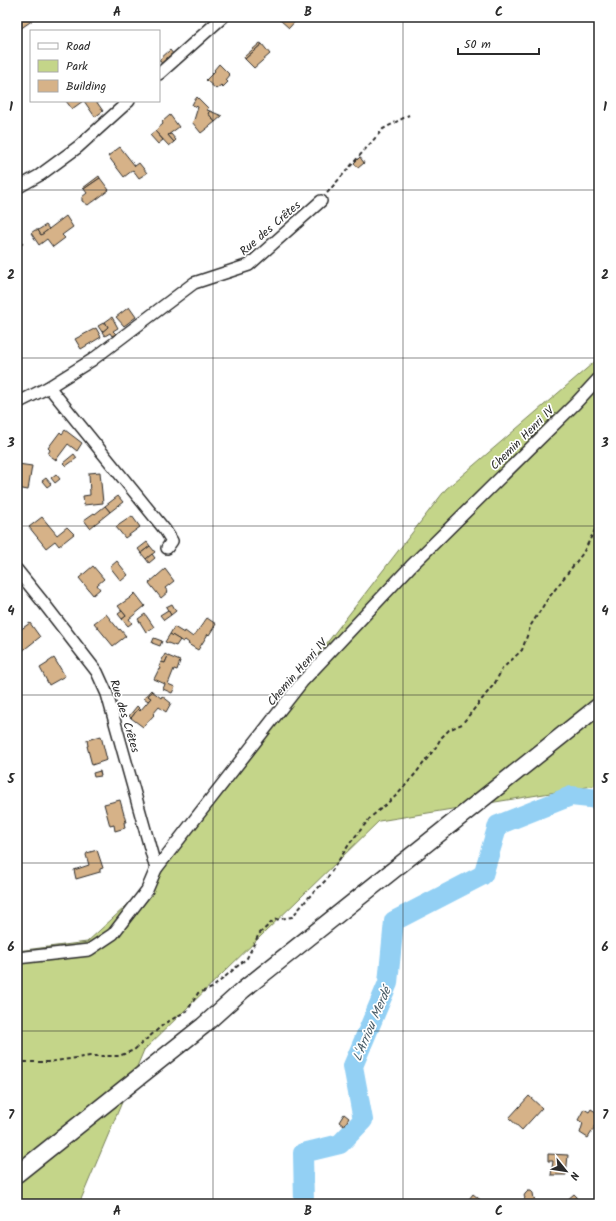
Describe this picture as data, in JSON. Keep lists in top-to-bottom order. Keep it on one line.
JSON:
{"streets":{"street":["Rue des Crêtes","Chemin Henri IV"]},"crossings":[["Rue des Crêtes","Chemin Henri IV"]],"water":["L'Arriou Merdé"],"legend":["Road","Park","Building"],"scale_bar":"50 m","north":"bottom right","grid":{"columns":["A","B","C"],"rows":["1","2","3","4","5","6","7"]}}
